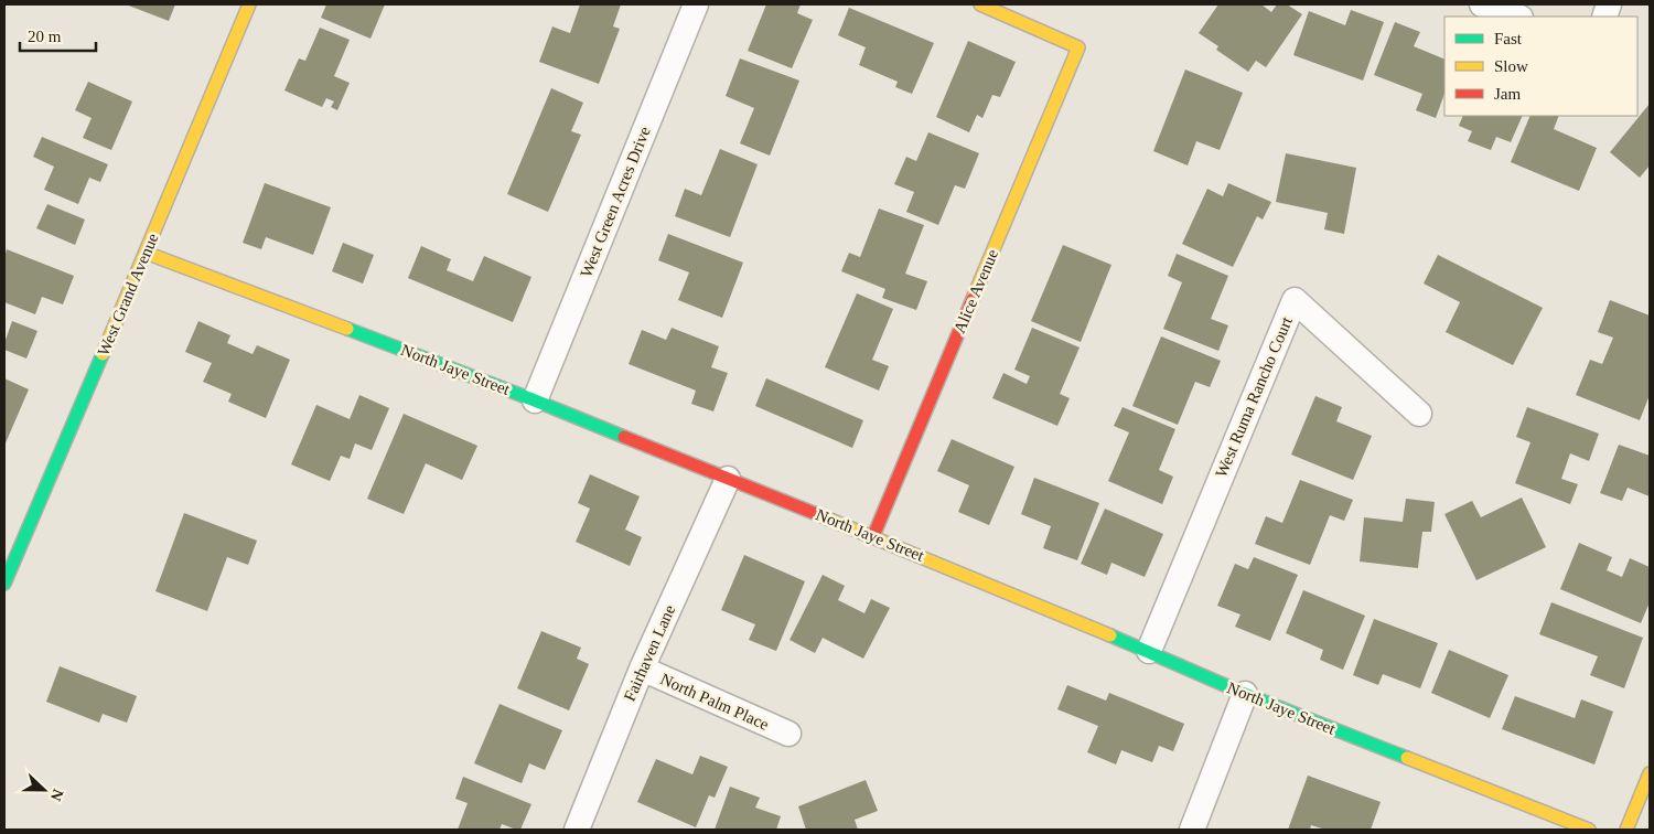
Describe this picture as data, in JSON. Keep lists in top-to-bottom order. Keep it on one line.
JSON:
{"streets":{"street":["West Green Acres Drive","Alice Avenue","West Grand Avenue","North Jaye Street","West Ruma Rancho Court","Fairhaven Lane","North Palm Place"]},"crossings":[["West Green Acres Drive","North Jaye Street"],["Alice Avenue","North Jaye Street"],["West Grand Avenue","North Jaye Street"],["North Jaye Street","West Ruma Rancho Court"],["North Jaye Street","Fairhaven Lane"],["Fairhaven Lane","North Palm Place"]],"legend":["Fast","Slow","Jam"],"scale_bar":"20 m","north":"right"}
